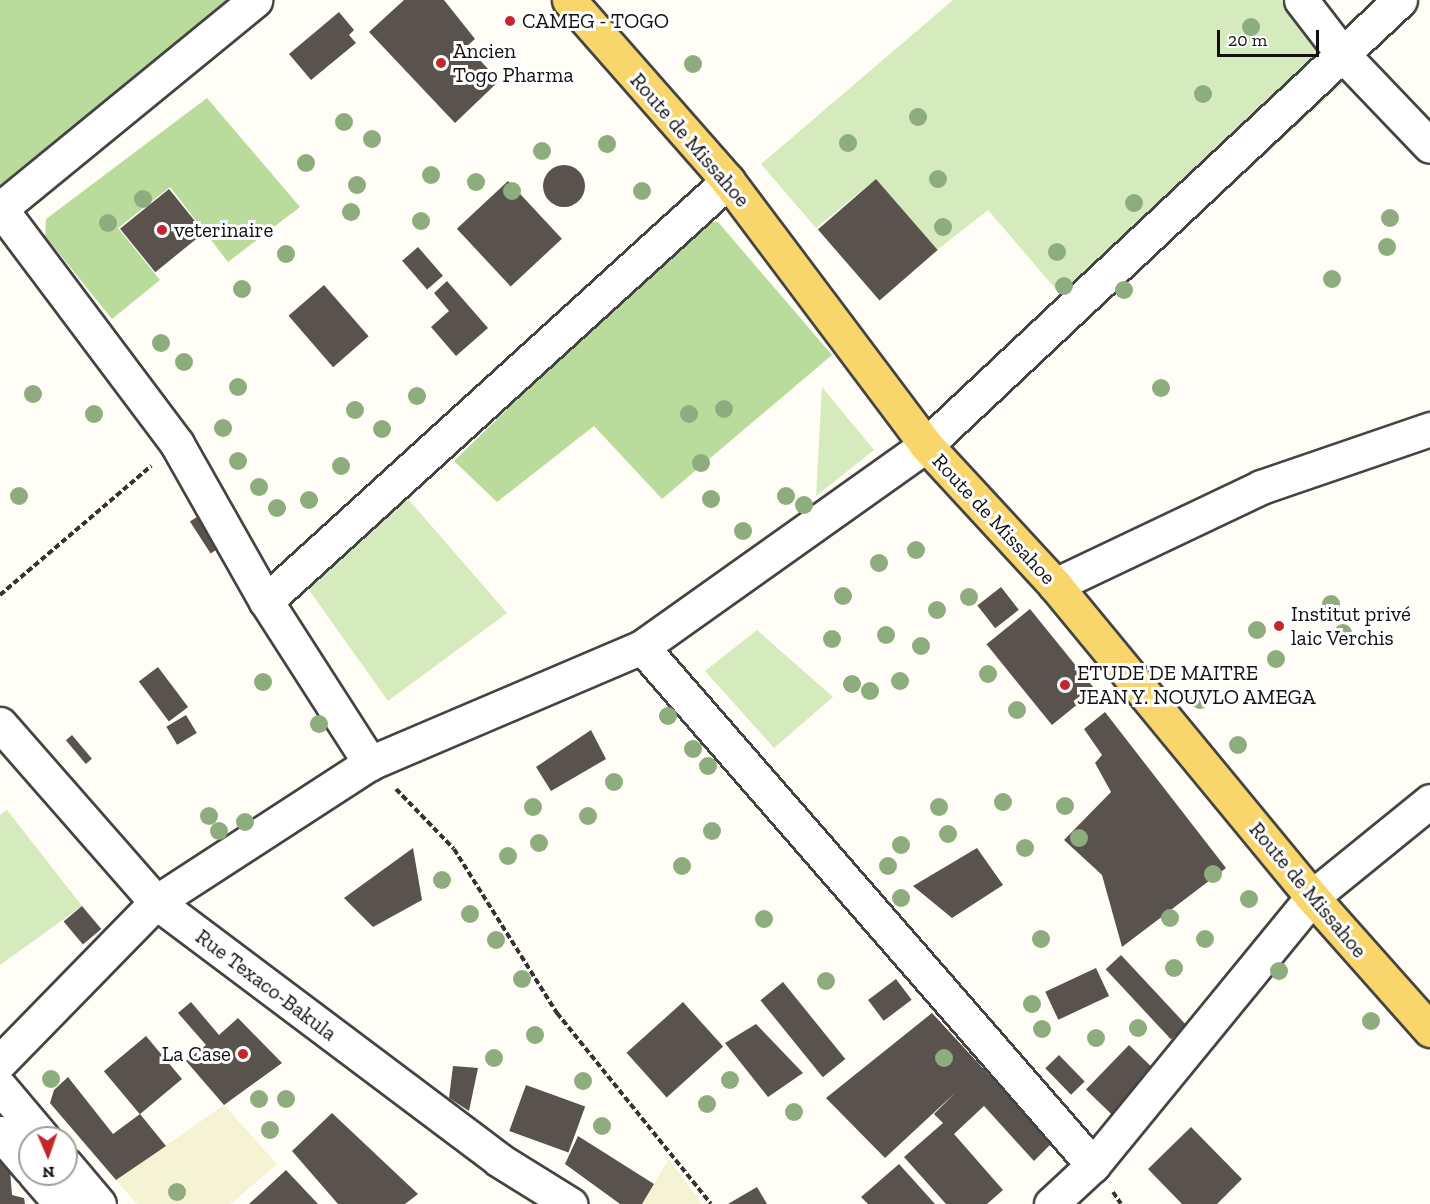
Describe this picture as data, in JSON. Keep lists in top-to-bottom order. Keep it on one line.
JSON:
{"streets":{"main road":["Route de Missahoe"],"street":["Rue Texaco-Bakula"]},"places":["CAMEG - TOGO","Ancien Togo Pharma","veterinaire","Institut privé laic Verchis","ETUDE DE MAITRE JEAN Y. NOUVLO AMEGA","La Case"],"scale_bar":"20 m","north":"bottom"}
